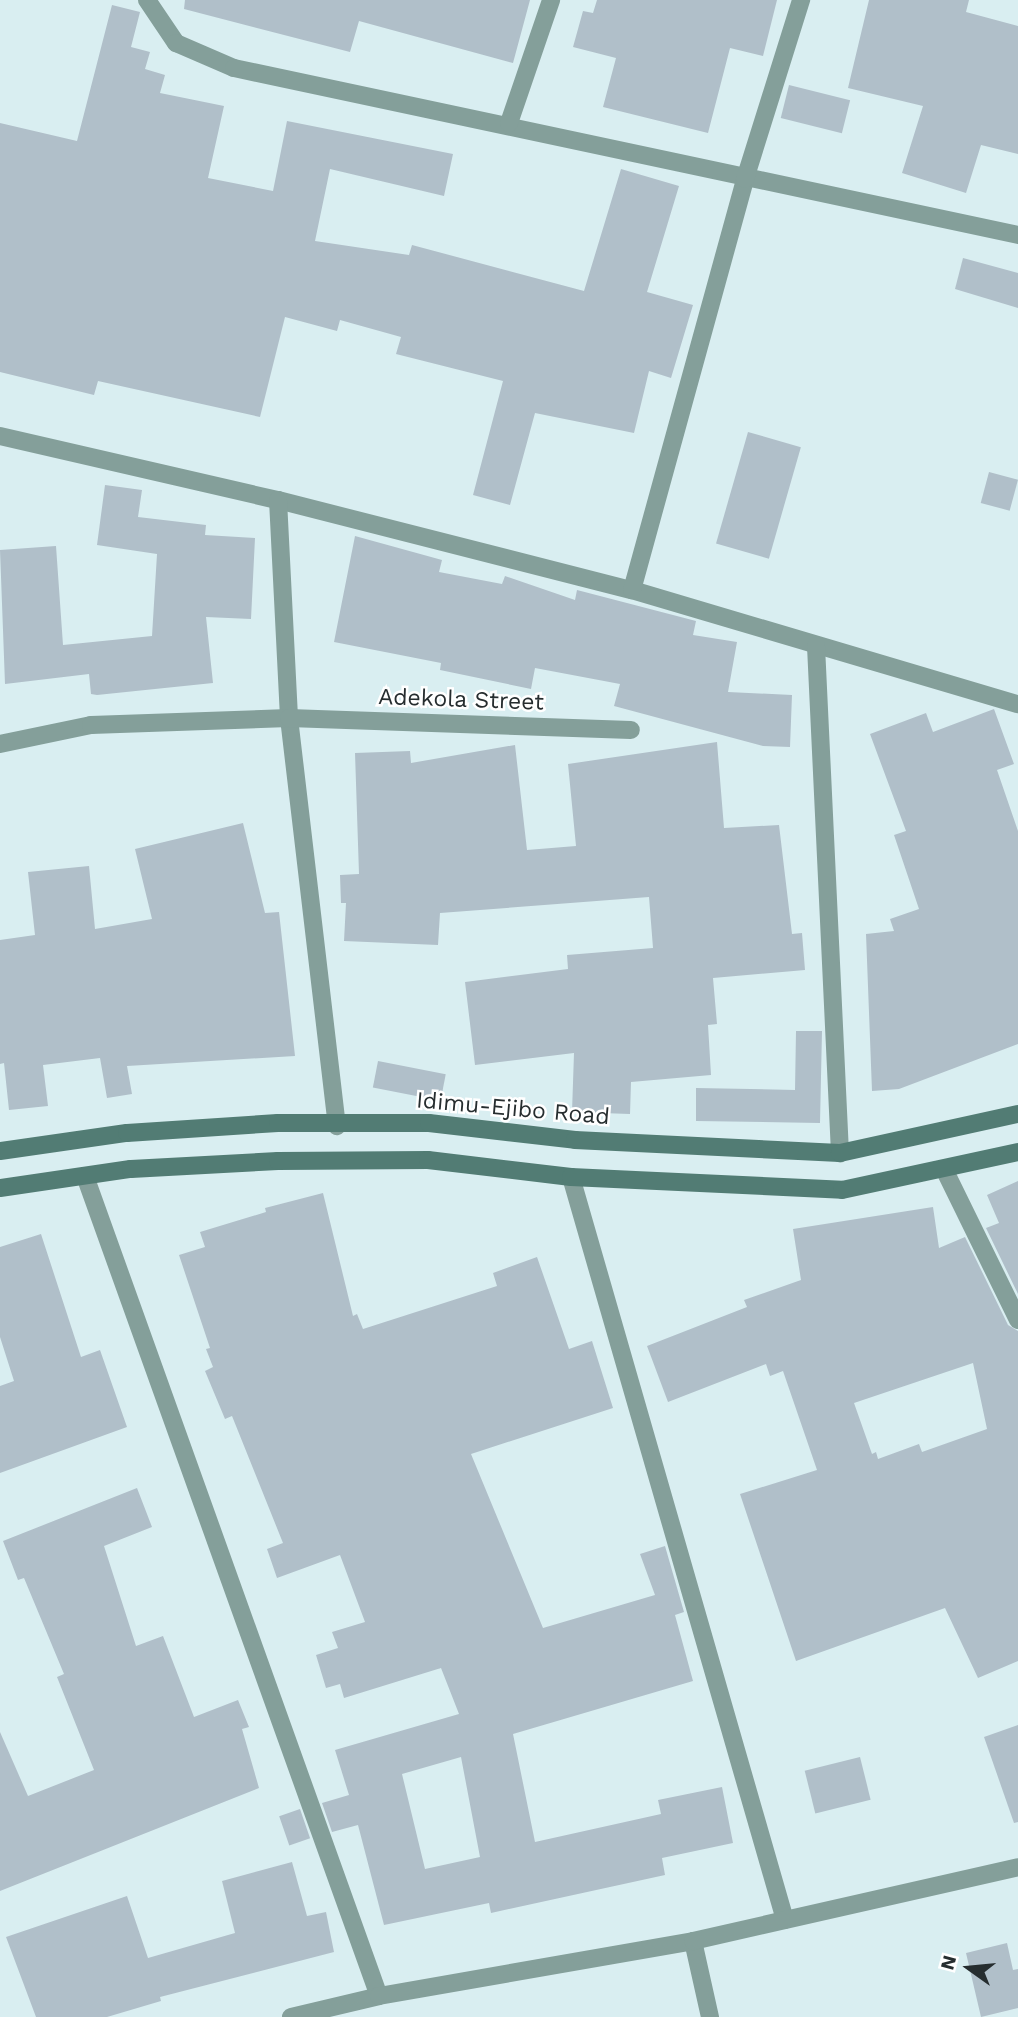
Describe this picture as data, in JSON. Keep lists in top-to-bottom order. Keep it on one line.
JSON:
{"streets":{"main road":["Idimu-Ejibo Road"],"street":["Adekola Street"]},"north":"left"}
